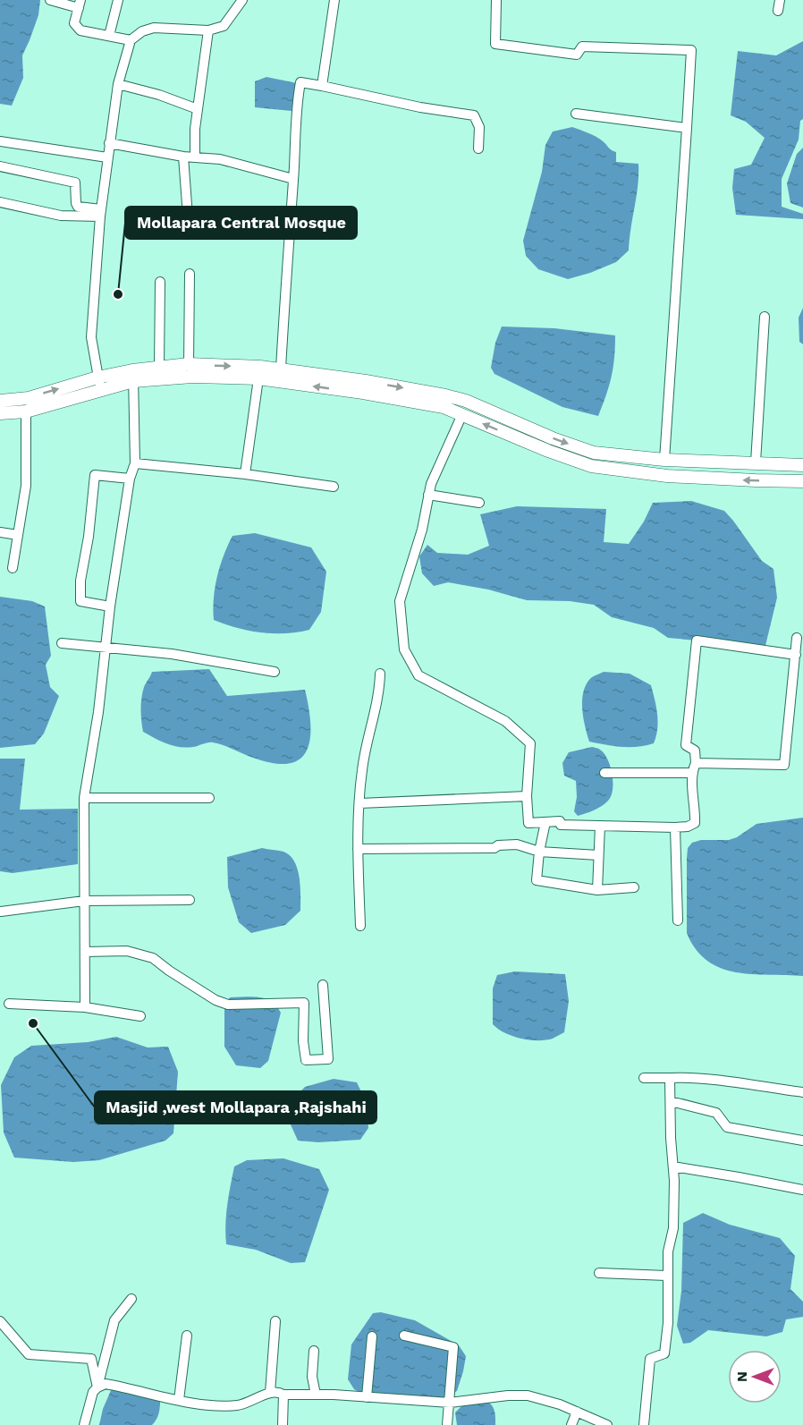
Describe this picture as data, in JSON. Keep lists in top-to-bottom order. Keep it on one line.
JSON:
{"places":["Mollapara Central Mosque","Masjid ,west Mollapara ,Rajshahi"],"north":"left"}
